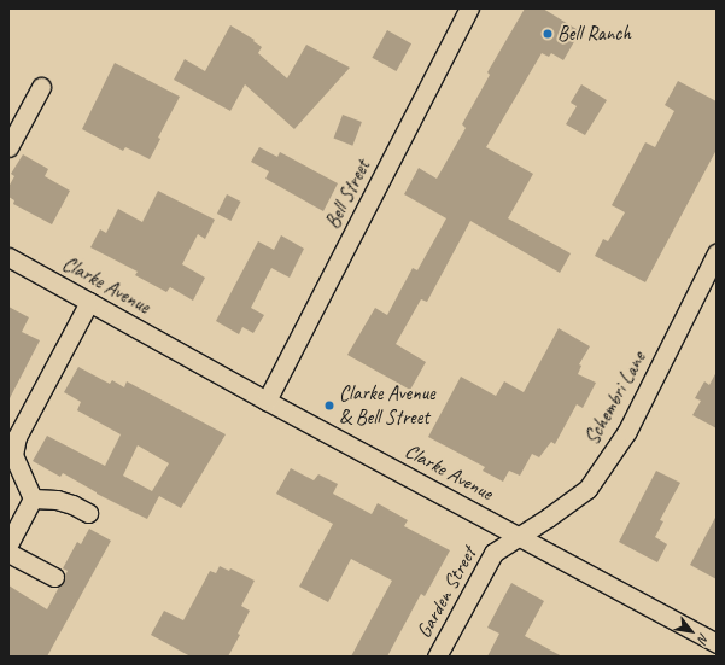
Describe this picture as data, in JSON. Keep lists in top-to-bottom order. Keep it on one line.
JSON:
{"streets":{"street":["Bell Street","Clarke Avenue","Schembri Lane","Garden Street"]},"crossings":[["Bell Street","Clarke Avenue"],["Clarke Avenue","Schembri Lane"],["Clarke Avenue","Garden Street"],["Schembri Lane","Garden Street"]],"places":["Bell Ranch","Clarke Avenue & Bell Street"],"north":"bottom right"}
